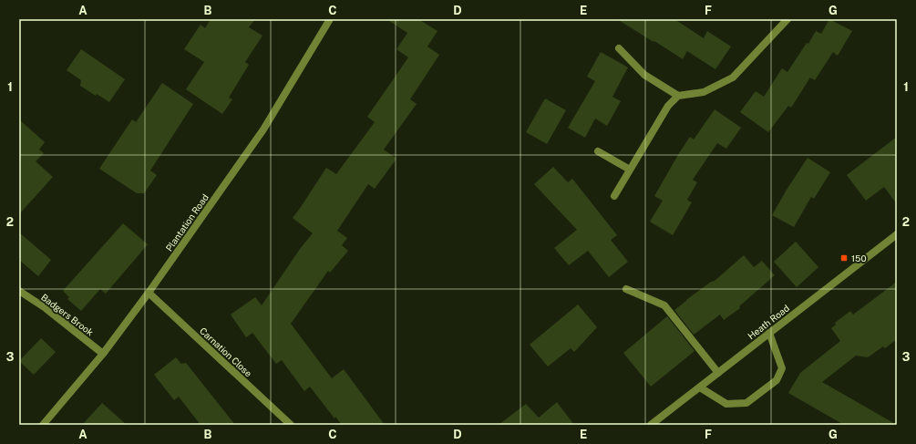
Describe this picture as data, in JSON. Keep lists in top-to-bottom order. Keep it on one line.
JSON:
{"streets":{"street":["Plantation Road","Badgers Brook","Heath Road","Carnation Close"]},"crossings":[["Plantation Road","Badgers Brook"],["Plantation Road","Carnation Close"]],"places":{"transit":["150"]},"grid":{"columns":["A","B","C","D","E","F","G"],"rows":["1","2","3"]}}
